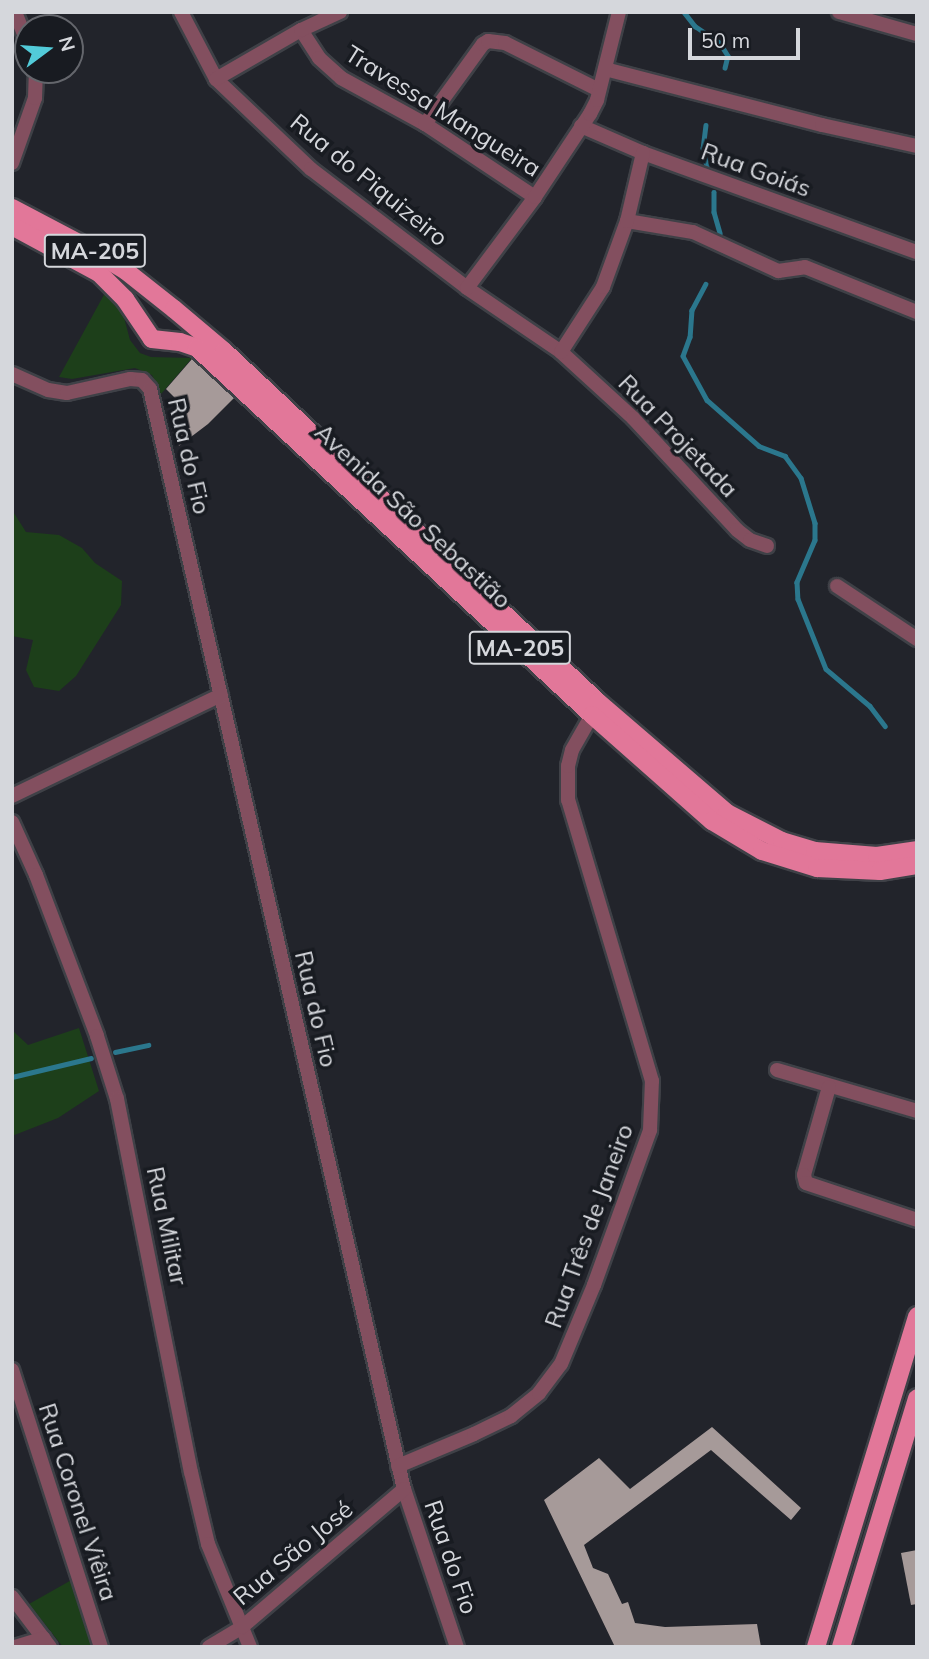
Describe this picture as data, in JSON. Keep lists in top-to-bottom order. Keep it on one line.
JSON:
{"streets":{"main road":["MA-205","Avenida São Sebastião"],"street":["Travessa Mangueira","Rua Goiás","Rua do Piquizeiro","Rua Projetada","Rua do Fio","Rua Militar","Rua Três de Janeiro","Rua Coronel Viêira","Rua São José"]},"crossings":[["Rua do Piquizeiro","Rua Projetada"],["MA-205","Avenida São Sebastião"],["Rua do Fio","Rua Três de Janeiro"],["Rua do Fio","Rua São José"],["Avenida São Sebastião","Rua Três de Janeiro"],["Rua Militar","Rua São José"]],"scale_bar":"50 m","north":"right"}
